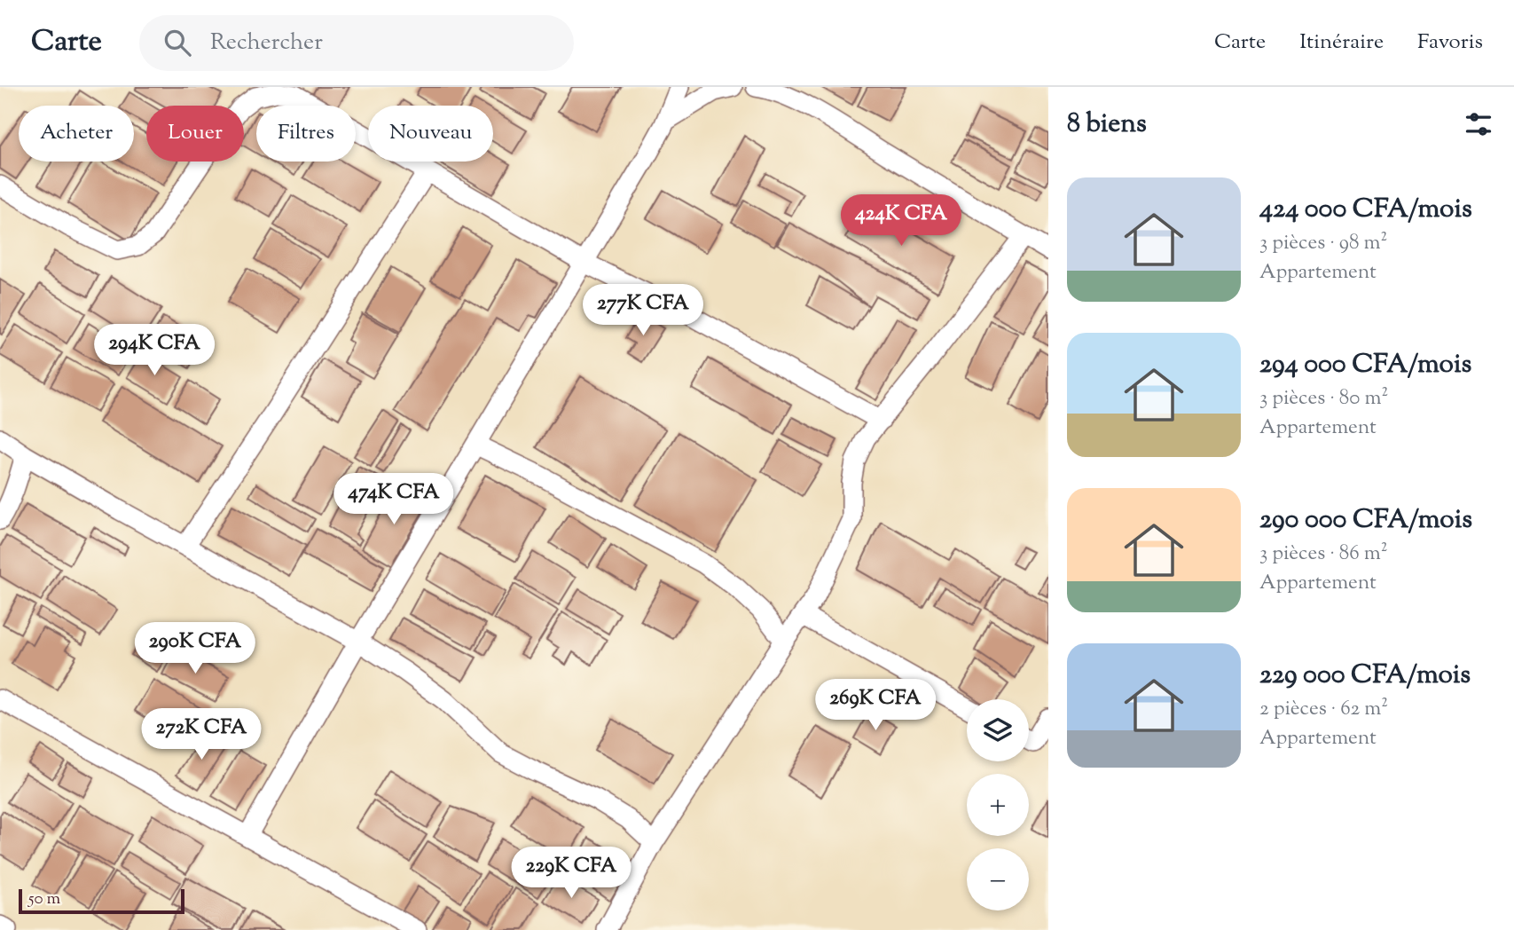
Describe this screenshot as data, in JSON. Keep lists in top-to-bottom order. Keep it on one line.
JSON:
{"scale_bar":"50 m","page":{"header":"Carte","search":"Rechercher","nav":["Carte","Itinéraire","Favoris"],"heading":"8 biens","chip":["Acheter","Louer","Filtres","Nouveau"],"list":[{"name":"424 000 CFA/mois","note":"3 pièces · 98 m² · Appartement"},{"name":"294 000 CFA/mois","note":"3 pièces · 80 m² · Appartement"},{"name":"290 000 CFA/mois","note":"3 pièces · 86 m² · Appartement"},{"name":"229 000 CFA/mois","note":"2 pièces · 62 m² · Appartement"}],"price":["424K CFA","277K CFA","294K CFA","474K CFA","290K CFA","269K CFA","272K CFA","229K CFA"],"map_buttons":["+","−"],"scale":"50 m"}}
